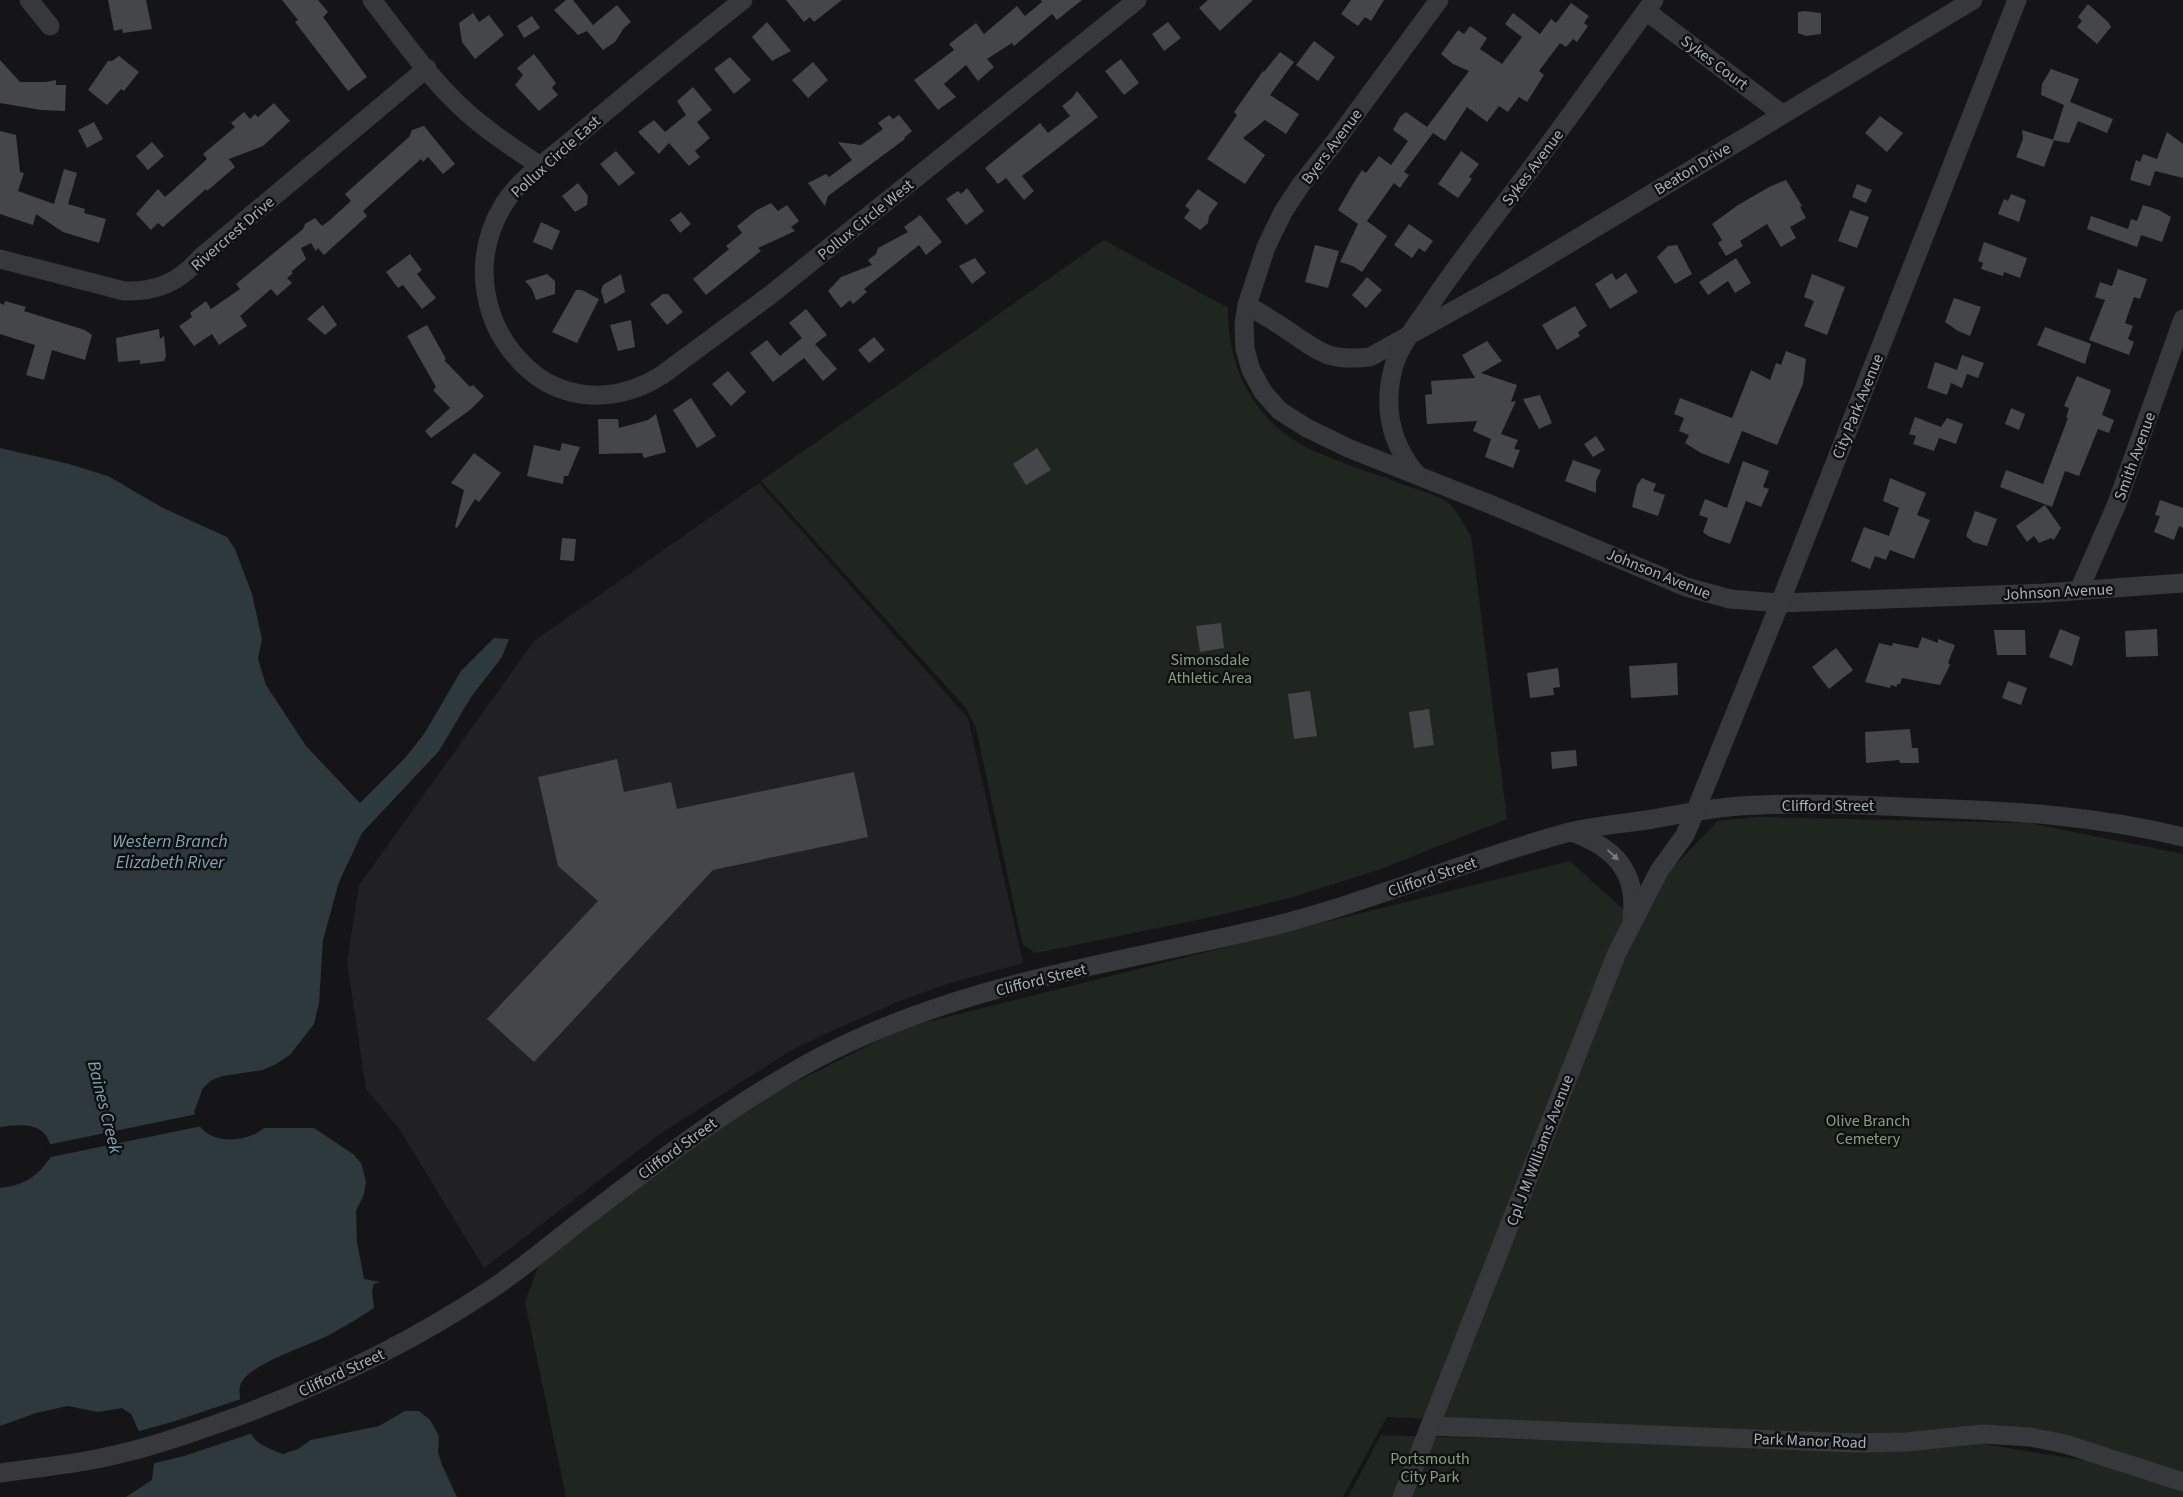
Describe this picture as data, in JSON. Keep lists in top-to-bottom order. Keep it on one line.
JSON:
{"streets":{"street":["Sykes Court","Byers Avenue","Pollux Circle East","Sykes Avenue","Beaton Drive","Pollux Circle West","Rivercrest Drive","City Park Avenue","Smith Avenue","Johnson Avenue","Clifford Street","Cpl J M Williams Avenue","Park Manor Road"]},"crossings":[["Sykes Court","Sykes Avenue"],["Sykes Court","Beaton Drive"],["Byers Avenue","Beaton Drive"],["Byers Avenue","Johnson Avenue"],["Pollux Circle East","Pollux Circle West"],["Sykes Avenue","Beaton Drive"],["Beaton Drive","Johnson Avenue"],["City Park Avenue","Johnson Avenue"],["City Park Avenue","Clifford Street"],["City Park Avenue","Cpl J M Williams Avenue"],["Smith Avenue","Johnson Avenue"],["Clifford Street","Cpl J M Williams Avenue"],["Cpl J M Williams Avenue","Park Manor Road"]],"water":["Western Branch Elizabeth River","Baines Creek"],"parks":["Simonsdale Athletic Area","Olive Branch Cemetery","Portsmouth City Park"]}
